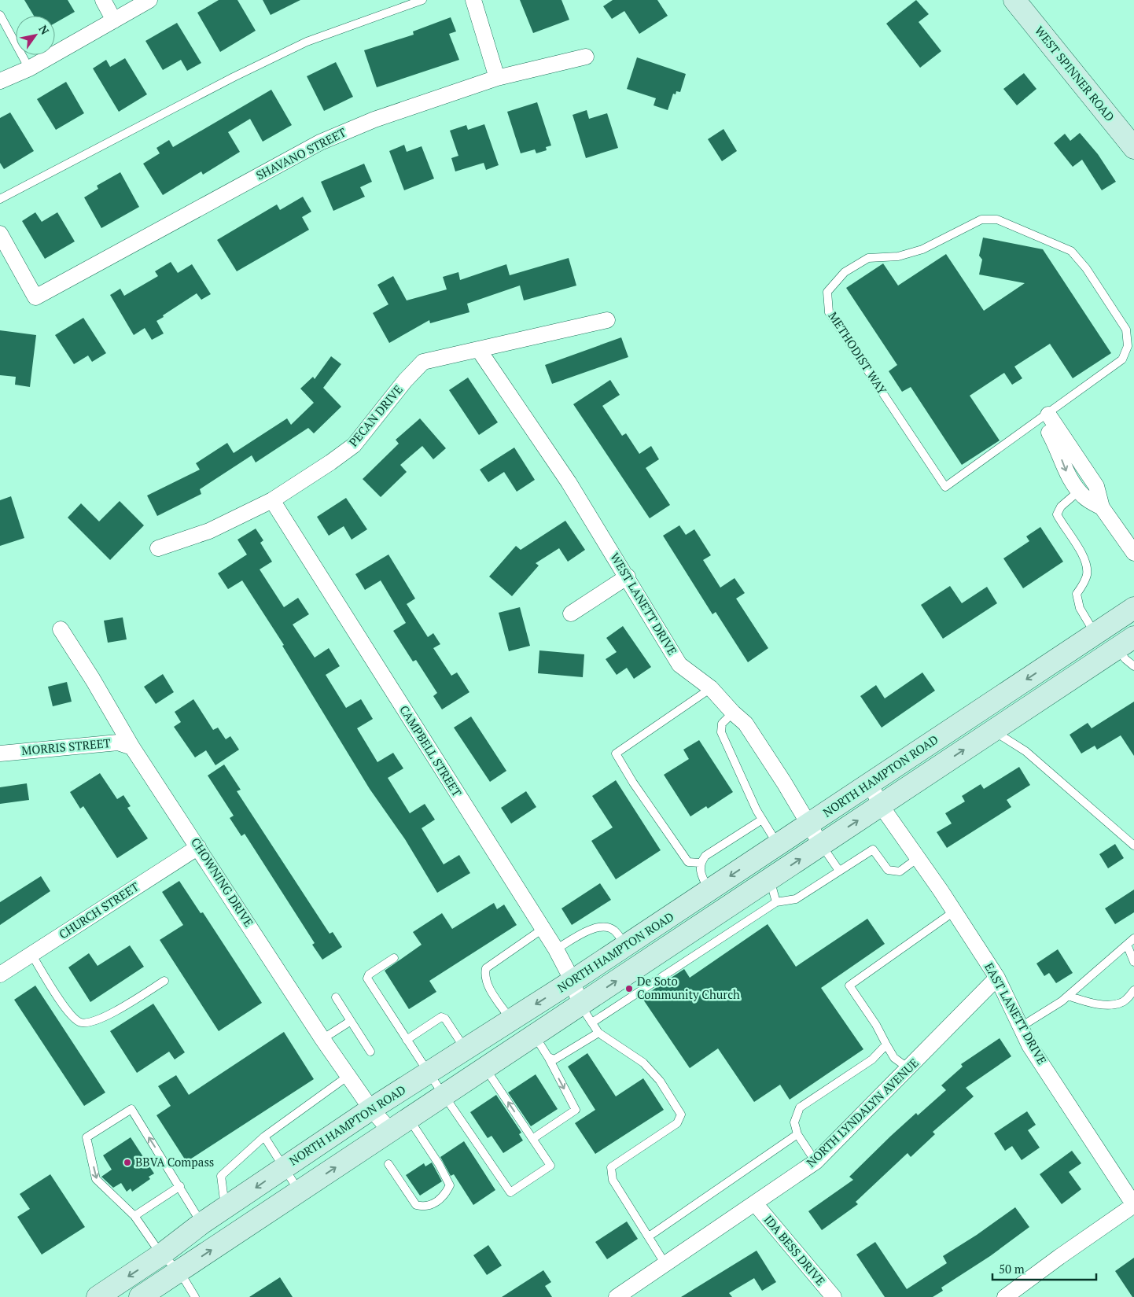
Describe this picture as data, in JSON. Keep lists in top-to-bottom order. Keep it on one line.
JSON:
{"streets":{"main road":["WEST SPINNER ROAD","NORTH HAMPTON ROAD"],"street":["SHAVANO STREET","PECAN DRIVE","WEST LANETT DRIVE","MORRIS STREET","CAMPBELL STREET","CHOWNING DRIVE","CHURCH STREET","EAST LANETT DRIVE","NORTH LYNDALYN AVENUE","IDA BESS DRIVE"],"lane":["METHODIST WAY"]},"crossings":[["PECAN DRIVE","WEST LANETT DRIVE"],["PECAN DRIVE","CAMPBELL STREET"],["WEST LANETT DRIVE","NORTH HAMPTON ROAD"],["MORRIS STREET","CHOWNING DRIVE"],["CAMPBELL STREET","NORTH HAMPTON ROAD"],["NORTH HAMPTON ROAD","CHOWNING DRIVE"],["NORTH HAMPTON ROAD","EAST LANETT DRIVE"],["CHOWNING DRIVE","CHURCH STREET"],["EAST LANETT DRIVE","NORTH LYNDALYN AVENUE"],["NORTH LYNDALYN AVENUE","IDA BESS DRIVE"]],"places":["De Soto Community Church","BBVA Compass"],"scale_bar":"50 m","north":"top right"}
